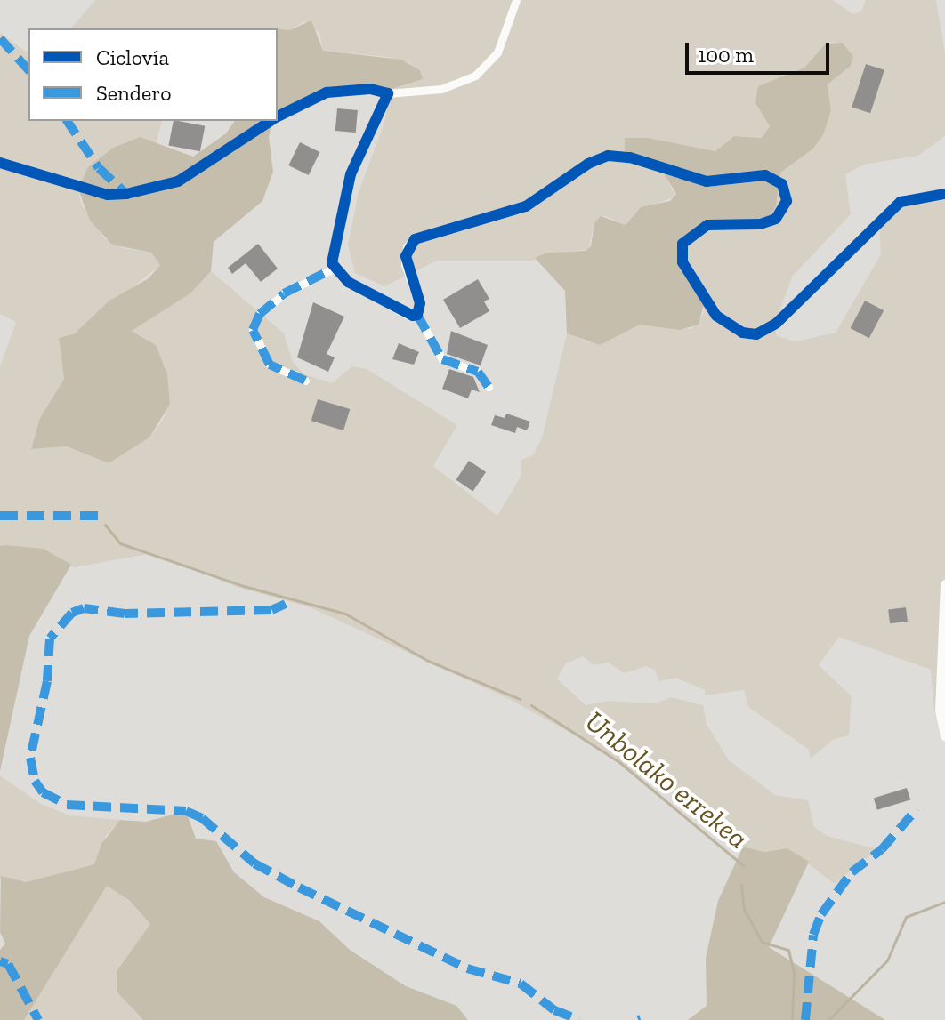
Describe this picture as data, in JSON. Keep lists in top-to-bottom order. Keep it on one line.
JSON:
{"water":["Unbolako errekea"],"legend":["Ciclovía","Sendero"],"scale_bar":"100 m"}
